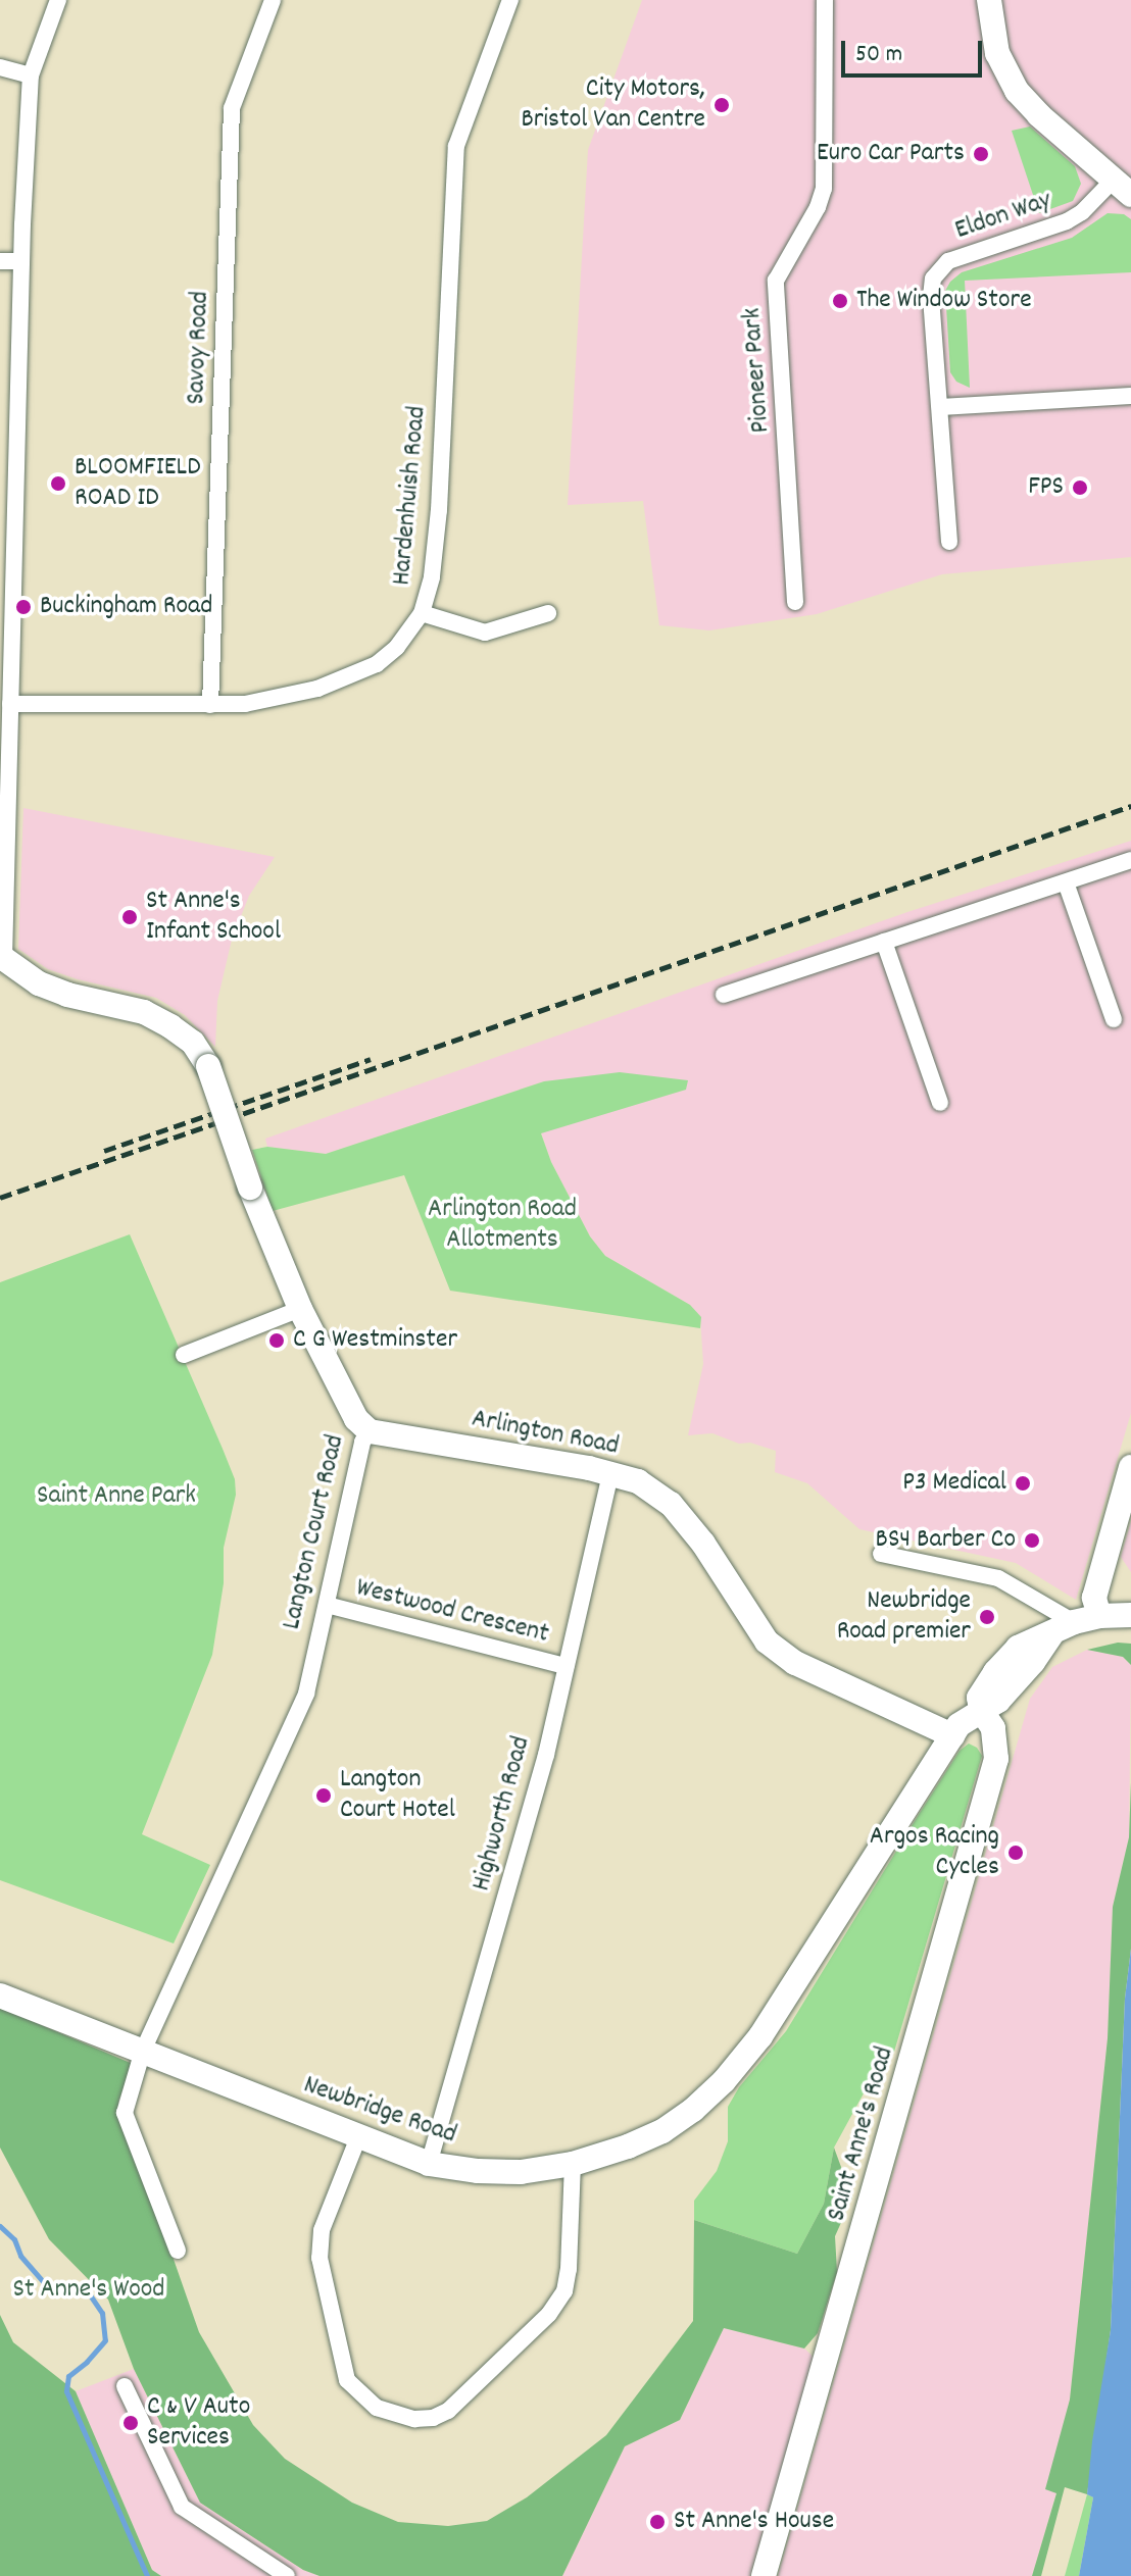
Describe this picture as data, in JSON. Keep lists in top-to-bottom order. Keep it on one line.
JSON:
{"streets":{"street":["Eldon Way","Savoy Road","Pioneer Park","Hardenhuish Road","Arlington Road","Langton Court Road","Westwood Crescent","Highworth Road","Newbridge Road","Saint Anne's Road"]},"crossings":[["Savoy Road","Hardenhuish Road"],["Arlington Road","Langton Court Road"],["Arlington Road","Highworth Road"],["Arlington Road","Newbridge Road"],["Langton Court Road","Westwood Crescent"],["Langton Court Road","Newbridge Road"],["Westwood Crescent","Highworth Road"],["Highworth Road","Newbridge Road"],["Newbridge Road","Saint Anne's Road"]],"parks":["Arlington Road Allotments","Saint Anne Park","St Anne's Wood"],"places":["City Motors, Bristol Van Centre","Euro Car Parts","The Window Store","BLOOMFIELD ROAD ID","FPS","Buckingham Road","St Anne's Infant School","C G Westminster","P3 Medical","BS4 Barber Co","Newbridge Road premier","Langton Court Hotel","Argos Racing Cycles","C & V Auto Services","St Anne's House"],"scale_bar":"50 m"}
